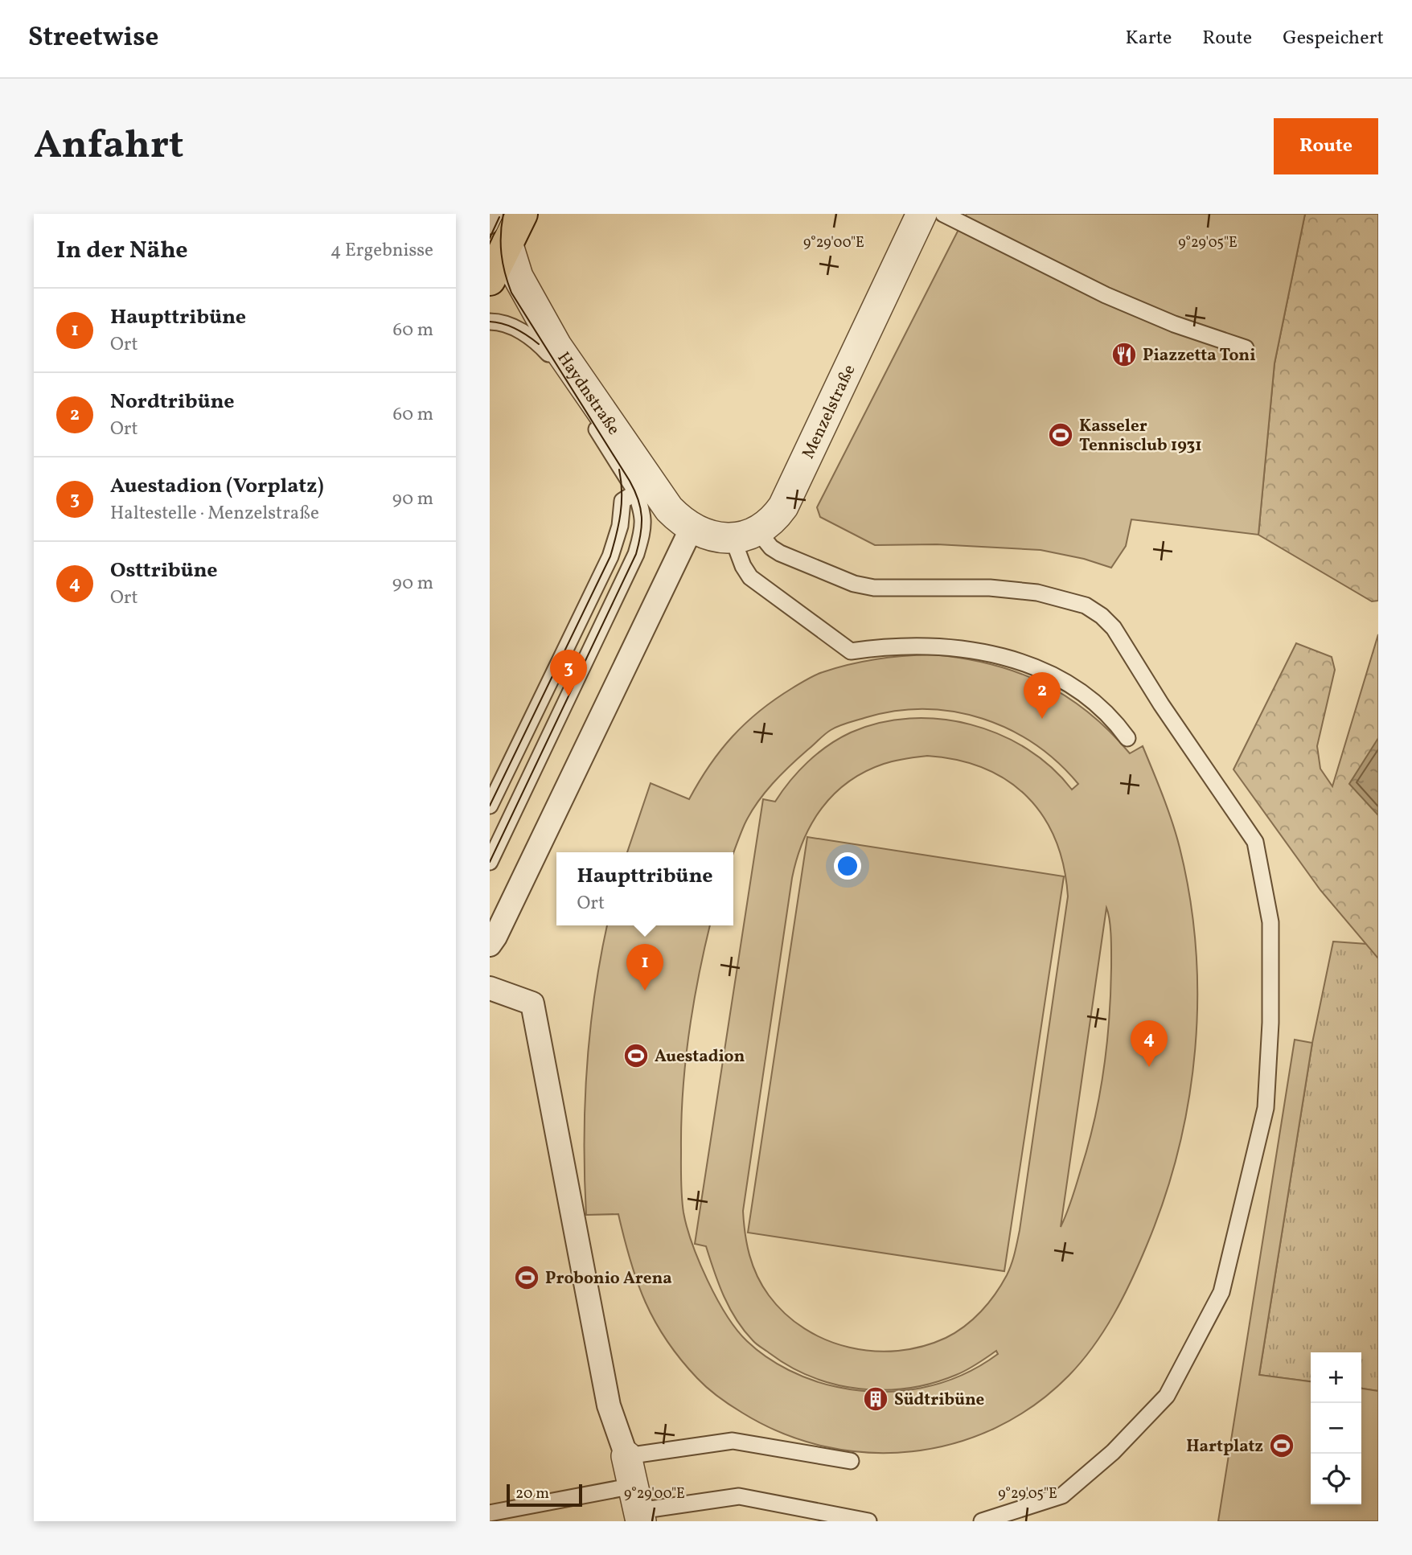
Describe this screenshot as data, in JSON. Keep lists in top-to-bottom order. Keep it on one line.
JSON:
{"streets":{"street":["Haydnstraße","Menzelstraße"]},"places":{"restaurant":["Piazzetta Toni"],"sports":["Kasseler Tennisclub 1931","Auestadion","Probonio Arena","Hartplatz"],"building":["Südtribüne"]},"scale_bar":"20 m","page":{"header":"Streetwise","nav":["Karte","Route","Gespeichert"],"buttons":"Route","title":"Anfahrt","heading":["In der Nähe","4 Ergebnisse"],"list":[{"mark":"1","name":"Haupttribüne","note":"Ort","value":"60 m"},{"mark":"2","name":"Nordtribüne","note":"Ort","value":"60 m"},{"mark":"3","name":"Auestadion (Vorplatz)","note":"Haltestelle · Menzelstraße","value":"90 m"},{"mark":"4","name":"Osttribüne","note":"Ort","value":"90 m"}],"pins":["3","2","1","4"],"popup":["Haupttribüne","Ort"],"map_buttons":["+","−"],"scale":"20 m"},"coordinates":["9°29'00\"E","9°29'05\"E"]}
